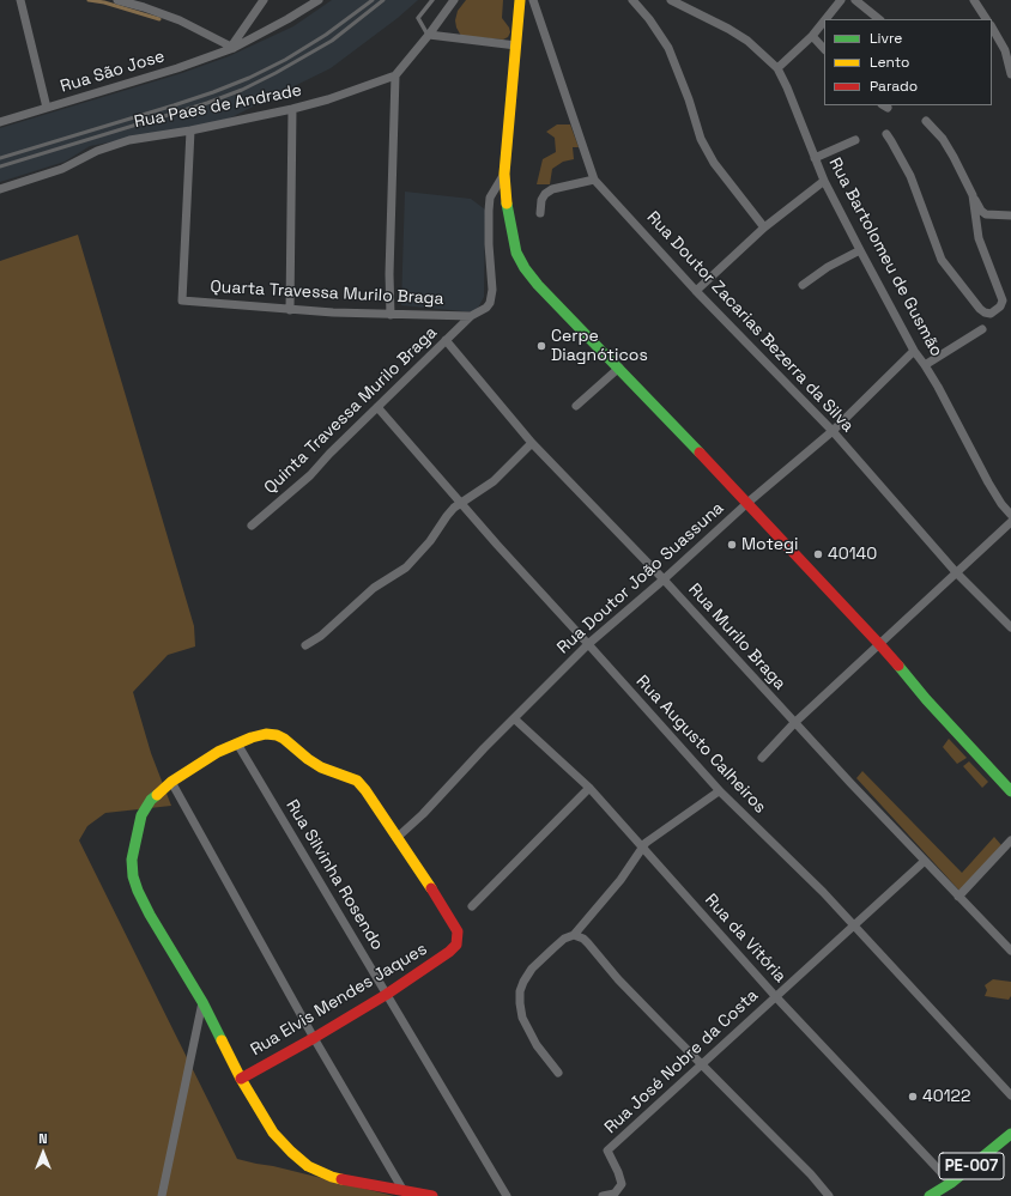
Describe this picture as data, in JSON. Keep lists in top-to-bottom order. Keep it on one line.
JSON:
{"streets":{"street":["Rua São Jose","Rua Paes de Andrade","Rua Bartolomeu de Gusmão","Quarta Travessa Murilo Braga","Rua Doutor Zacarias Bezerra da Silva","Quinta Travessa Murilo Braga","Rua Doutor João Suassuna","Rua Murilo Braga","Rua Augusto Calheiros","Rua Silvinha Rosendo","Rua da Vitória","Rua Elvis Mendes Jaques","Rua José Nobre da Costa","PE-007"]},"crossings":[["Rua Paes de Andrade","Quarta Travessa Murilo Braga"],["Rua Bartolomeu de Gusmão","Rua Doutor João Suassuna"],["Quarta Travessa Murilo Braga","Quinta Travessa Murilo Braga"],["Rua Doutor Zacarias Bezerra da Silva","Rua Doutor João Suassuna"],["Quinta Travessa Murilo Braga","Rua Murilo Braga"],["Quinta Travessa Murilo Braga","Rua Augusto Calheiros"],["Rua Doutor João Suassuna","Rua Murilo Braga"],["Rua Doutor João Suassuna","Rua Augusto Calheiros"],["Rua Doutor João Suassuna","Rua da Vitória"],["Rua Doutor João Suassuna","Rua Elvis Mendes Jaques"],["Rua Murilo Braga","Rua José Nobre da Costa"],["Rua Augusto Calheiros","Rua José Nobre da Costa"],["Rua Silvinha Rosendo","Rua Elvis Mendes Jaques"],["Rua da Vitória","Rua José Nobre da Costa"],["Rua da Vitória","PE-007"]],"places":["Cerpe Diagnóticos","Motegi","40140","40122"],"legend":["Livre","Lento","Parado"],"north":"top"}
